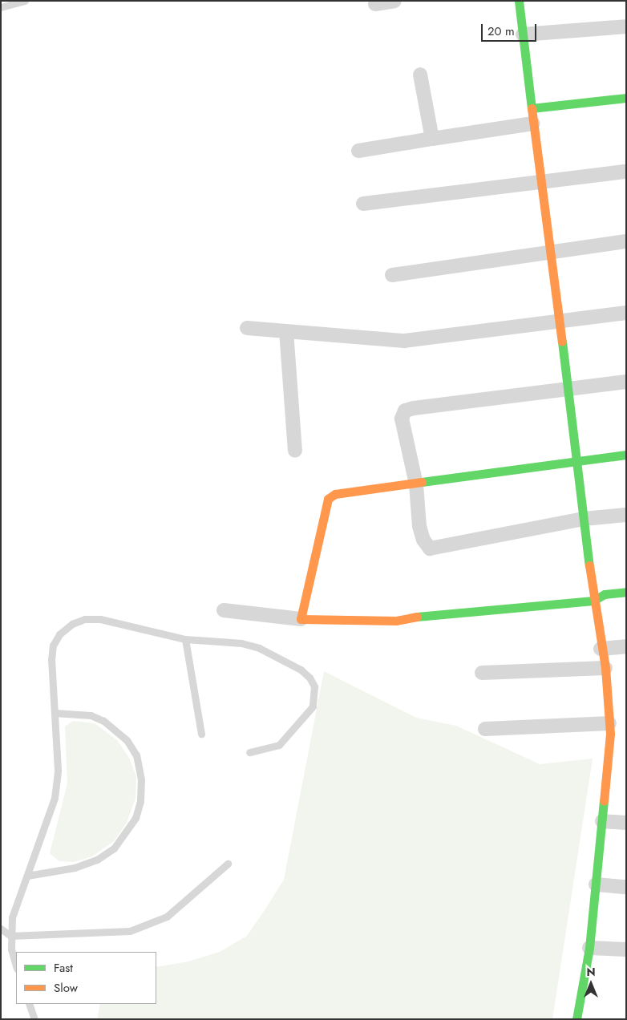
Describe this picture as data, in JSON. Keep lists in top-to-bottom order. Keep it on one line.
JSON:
{"legend":["Fast","Slow"],"scale_bar":"20 m","north":"top"}
